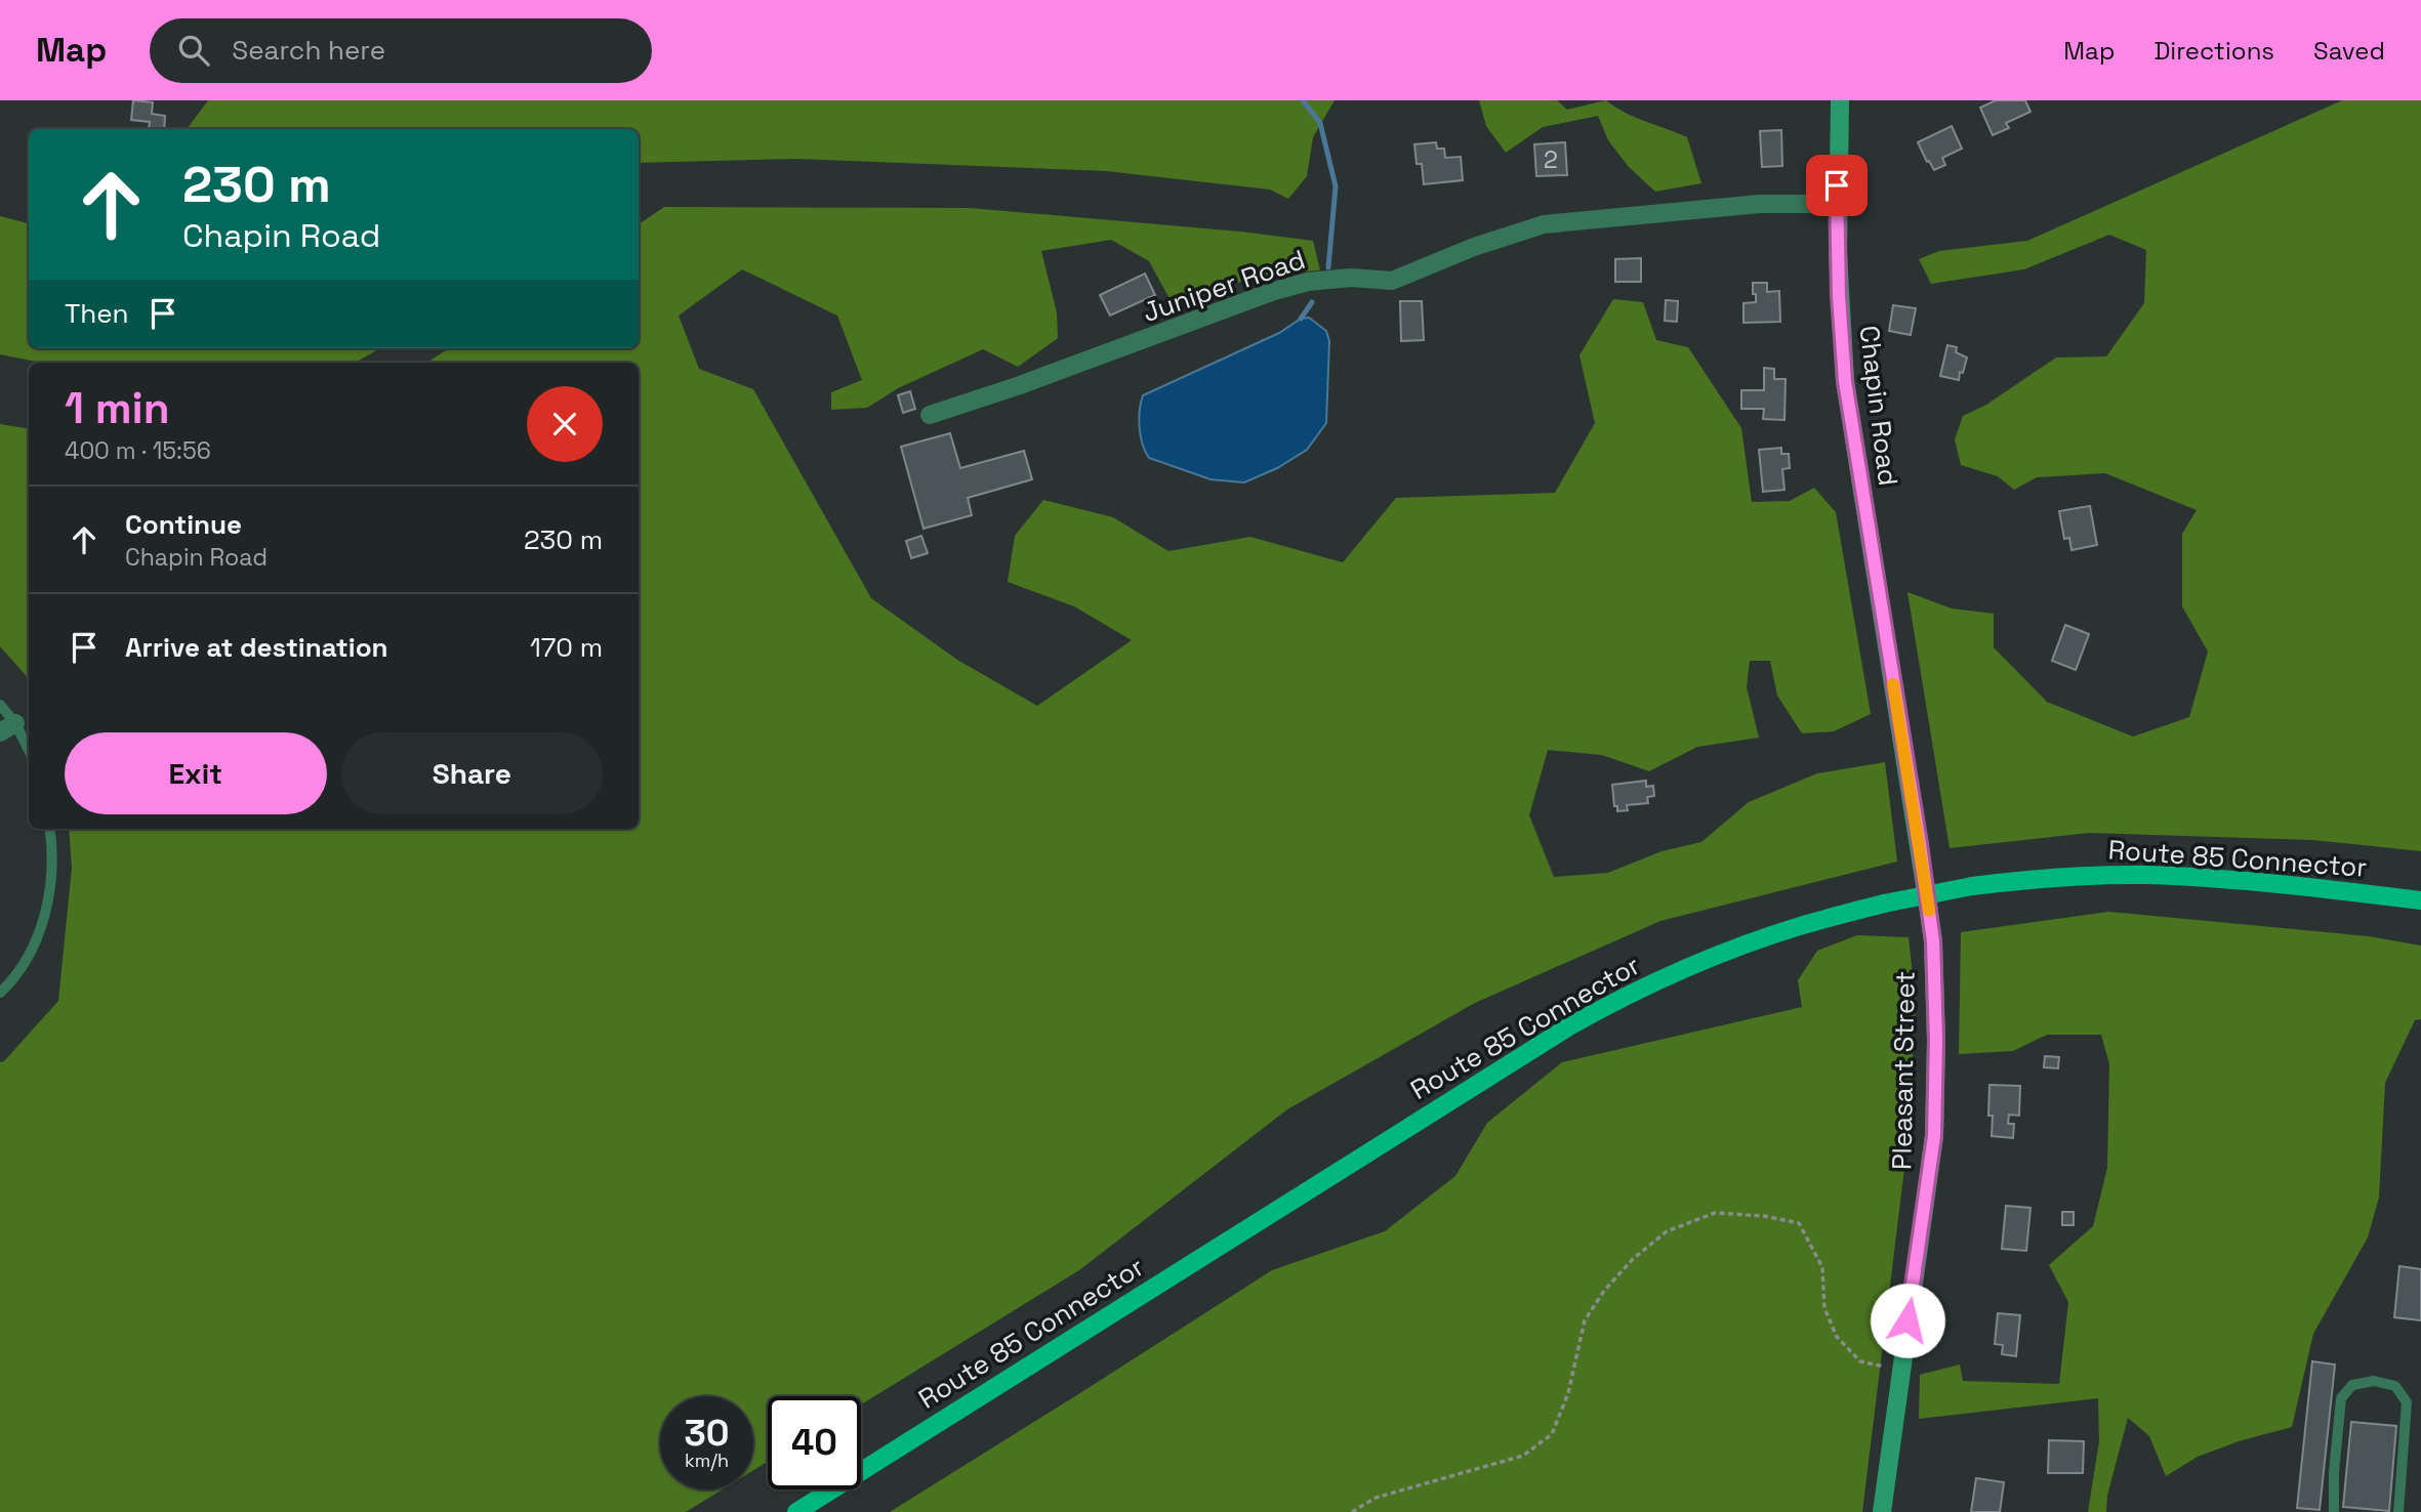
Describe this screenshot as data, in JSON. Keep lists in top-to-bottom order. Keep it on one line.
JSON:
{"streets":{"main road":["Route 85 Connector"],"street":["Juniper Road","Chapin Road","Pleasant Street"]},"crossings":[["Juniper Road","Chapin Road"],["Chapin Road","Pleasant Street"]],"house_numbers":["2"],"page":{"header":"Map","search":"Search here","nav":["Map","Directions","Saved"],"turn":["230 m","Chapin Road"],"then":"Then","heading":["1 min","400 m · 15:56"],"list":[{"name":"Continue","note":"Chapin Road","value":"230 m"},{"name":"Arrive at destination","value":"170 m"}],"buttons":["Exit","Share"],"speed":"30 km/h","limit":"40"}}
